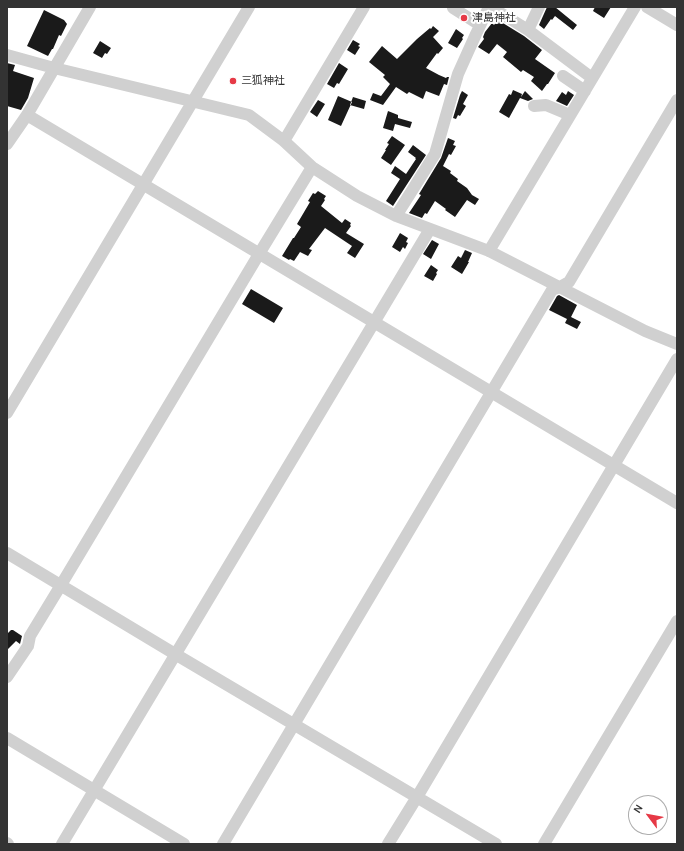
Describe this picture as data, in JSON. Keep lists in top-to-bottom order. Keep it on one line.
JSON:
{"places":["津島神社","三狐神社"],"north":"top left"}
